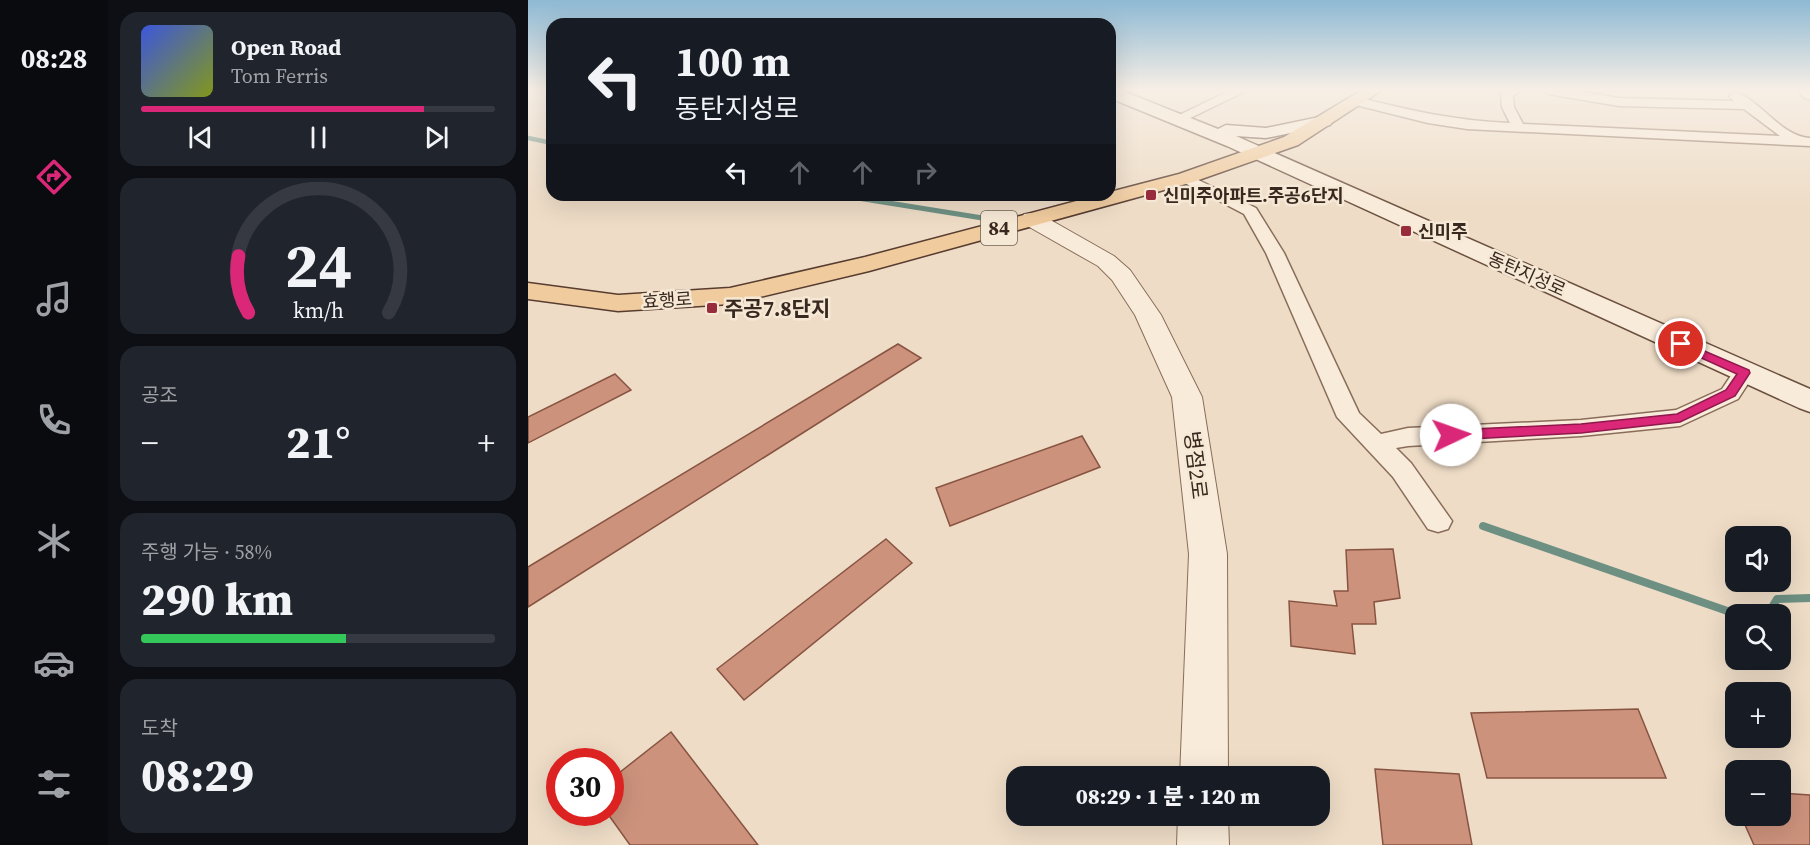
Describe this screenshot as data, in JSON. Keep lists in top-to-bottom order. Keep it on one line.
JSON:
{"streets":{"main road":["84","동탄지성로","효행로"],"street":["병점2로"]},"crossings":[["84","동탄지성로"],["84","효행로"],["84","병점2로"],["효행로","병점2로"]],"places":{"transit":["신미주아파트.주공6단지","신미주","주공7.8단지"]},"page":{"tabs":"08:28","turn":["100 m","동탄지성로"],"song":["Open Road","Tom Ferris"],"tile":["공조",["주행 가능 · 58%","290 km"],["도착","08:29"]],"heat":["−","21°","+"],"map_buttons":["+","−"],"limit":"30","trip":"08:29 · 1 분 · 120 m","gauge":["24","km/h"]}}
